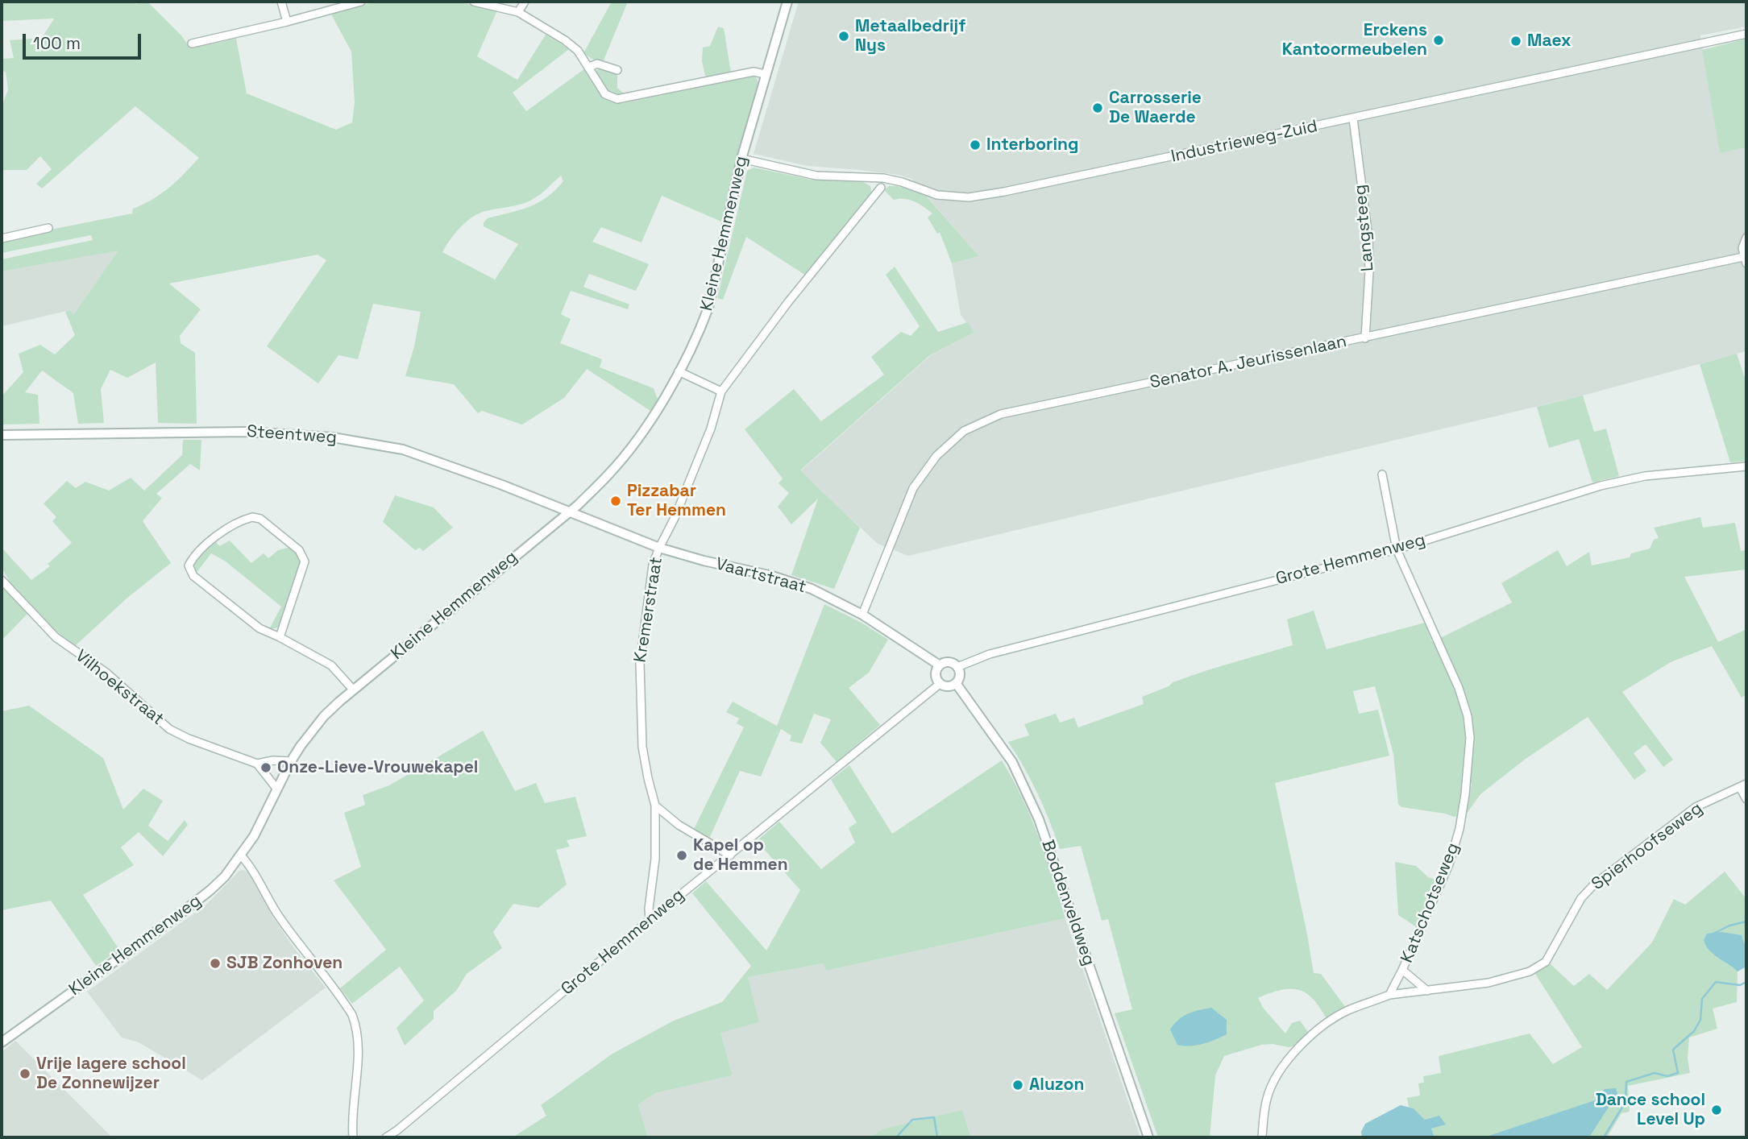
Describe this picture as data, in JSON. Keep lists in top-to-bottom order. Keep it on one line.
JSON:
{"streets":{"street":["Industrieweg-Zuid","Langsteeg","Kleine Hemmenweg","Senator A. Jeurissenlaan","Steentweg","Grote Hemmenweg","Vaartstraat","Kremerstraat","Vilhoekstraat","Spierhoofseweg","Boddenveldweg","Katschotseweg"]},"crossings":[["Industrieweg-Zuid","Langsteeg"],["Industrieweg-Zuid","Kleine Hemmenweg"],["Langsteeg","Senator A. Jeurissenlaan"],["Kleine Hemmenweg","Steentweg"],["Kleine Hemmenweg","Vaartstraat"],["Kleine Hemmenweg","Vilhoekstraat"],["Senator A. Jeurissenlaan","Vaartstraat"],["Steentweg","Vaartstraat"],["Grote Hemmenweg","Vaartstraat"],["Grote Hemmenweg","Kremerstraat"],["Grote Hemmenweg","Boddenveldweg"],["Grote Hemmenweg","Katschotseweg"],["Vaartstraat","Kremerstraat"],["Vaartstraat","Boddenveldweg"],["Spierhoofseweg","Katschotseweg"]],"places":["Metaalbedrijf Nys","Erckens Kantoormeubelen","Maex","Carrosserie De Waerde","Interboring","Pizzabar Ter Hemmen","Onze-Lieve-Vrouwekapel","Kapel op de Hemmen","SJB Zonhoven","Vrije lagere school De Zonnewijzer","Aluzon","Dance school Level Up"],"scale_bar":"100 m"}
